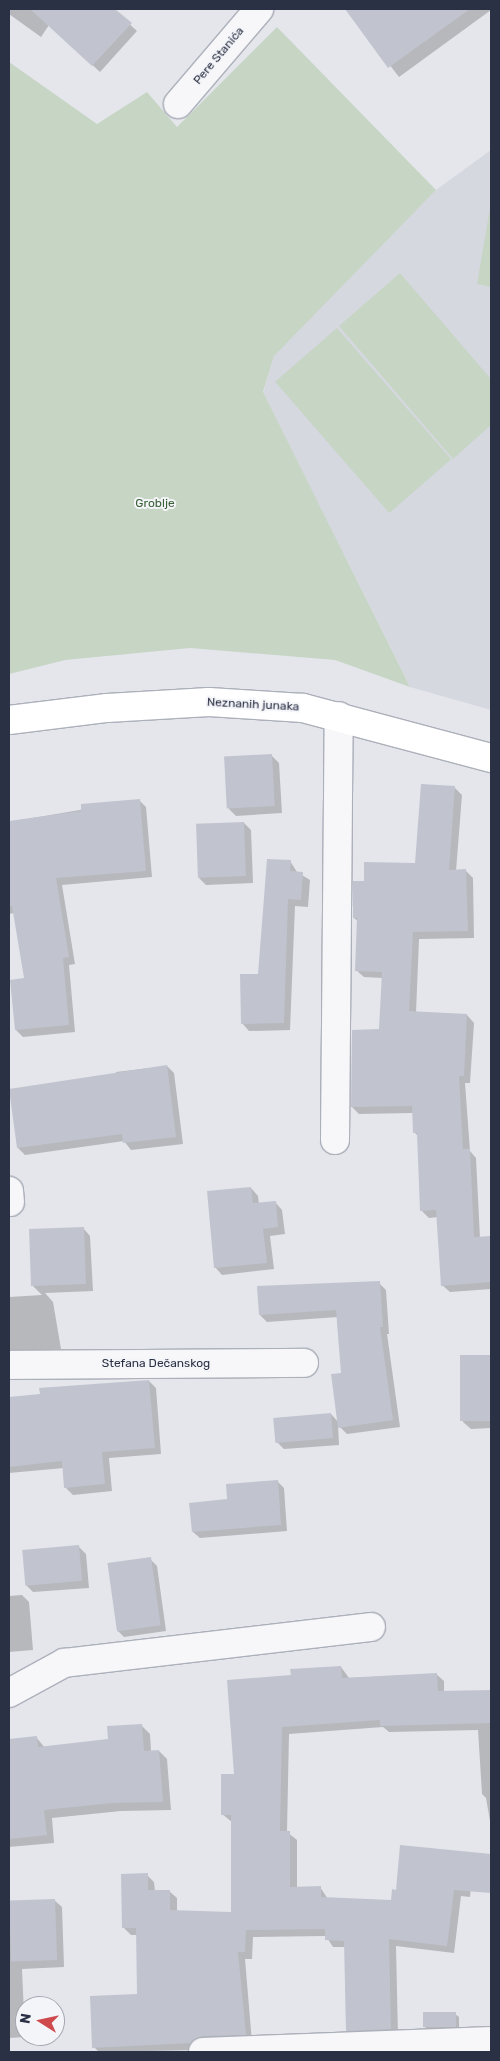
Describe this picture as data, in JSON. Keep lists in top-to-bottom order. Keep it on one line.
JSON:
{"streets":{"main road":["Neznanih junaka"],"street":["Pere Stanića","Stefana Dečanskog"]},"parks":["Groblje"],"north":"left"}
